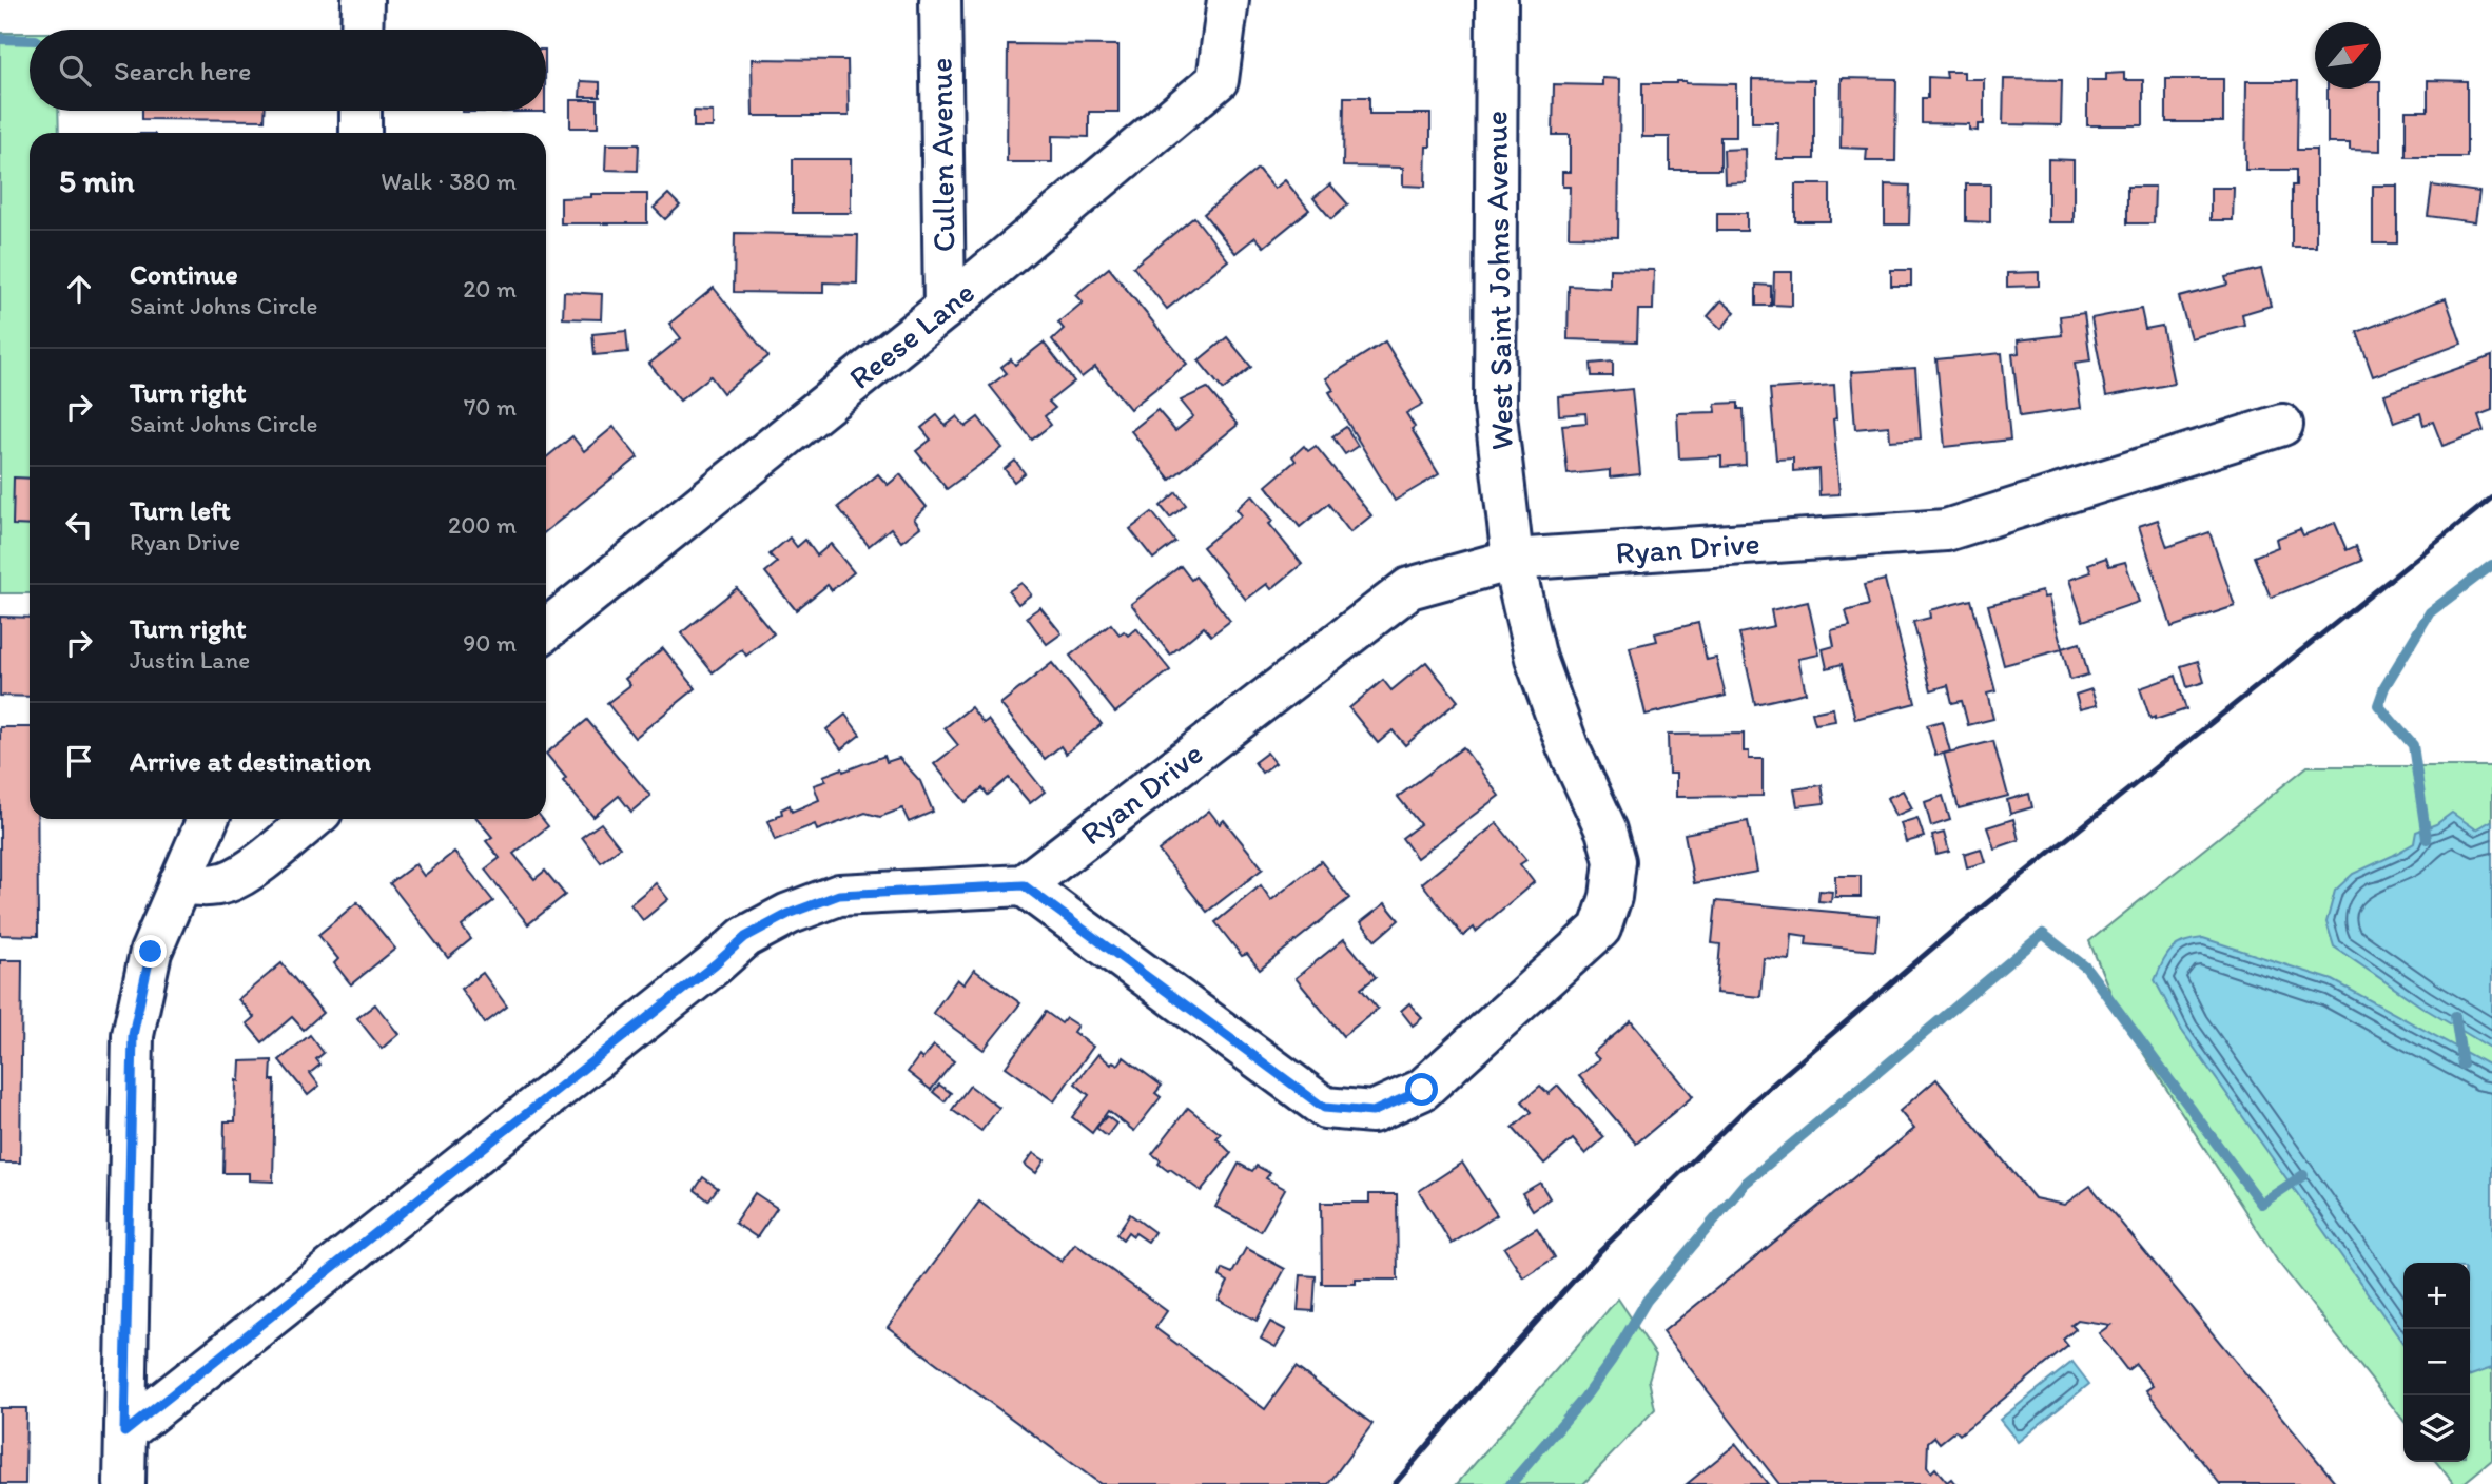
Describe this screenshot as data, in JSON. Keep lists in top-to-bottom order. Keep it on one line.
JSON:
{"streets":{"street":["Cullen Avenue","West Saint Johns Avenue","Reese Lane","Ryan Drive"]},"crossings":[["Cullen Avenue","Reese Lane"],["West Saint Johns Avenue","Ryan Drive"]],"north":"top right","page":{"search":"Search here","heading":["5 min","Walk · 380 m"],"list":[["Continue","Saint Johns Circle","20 m"],["Turn right","Saint Johns Circle","70 m"],["Turn left","Ryan Drive","200 m"],["Turn right","Justin Lane","90 m"],"Arrive at destination"],"map_buttons":["+","−"]}}
